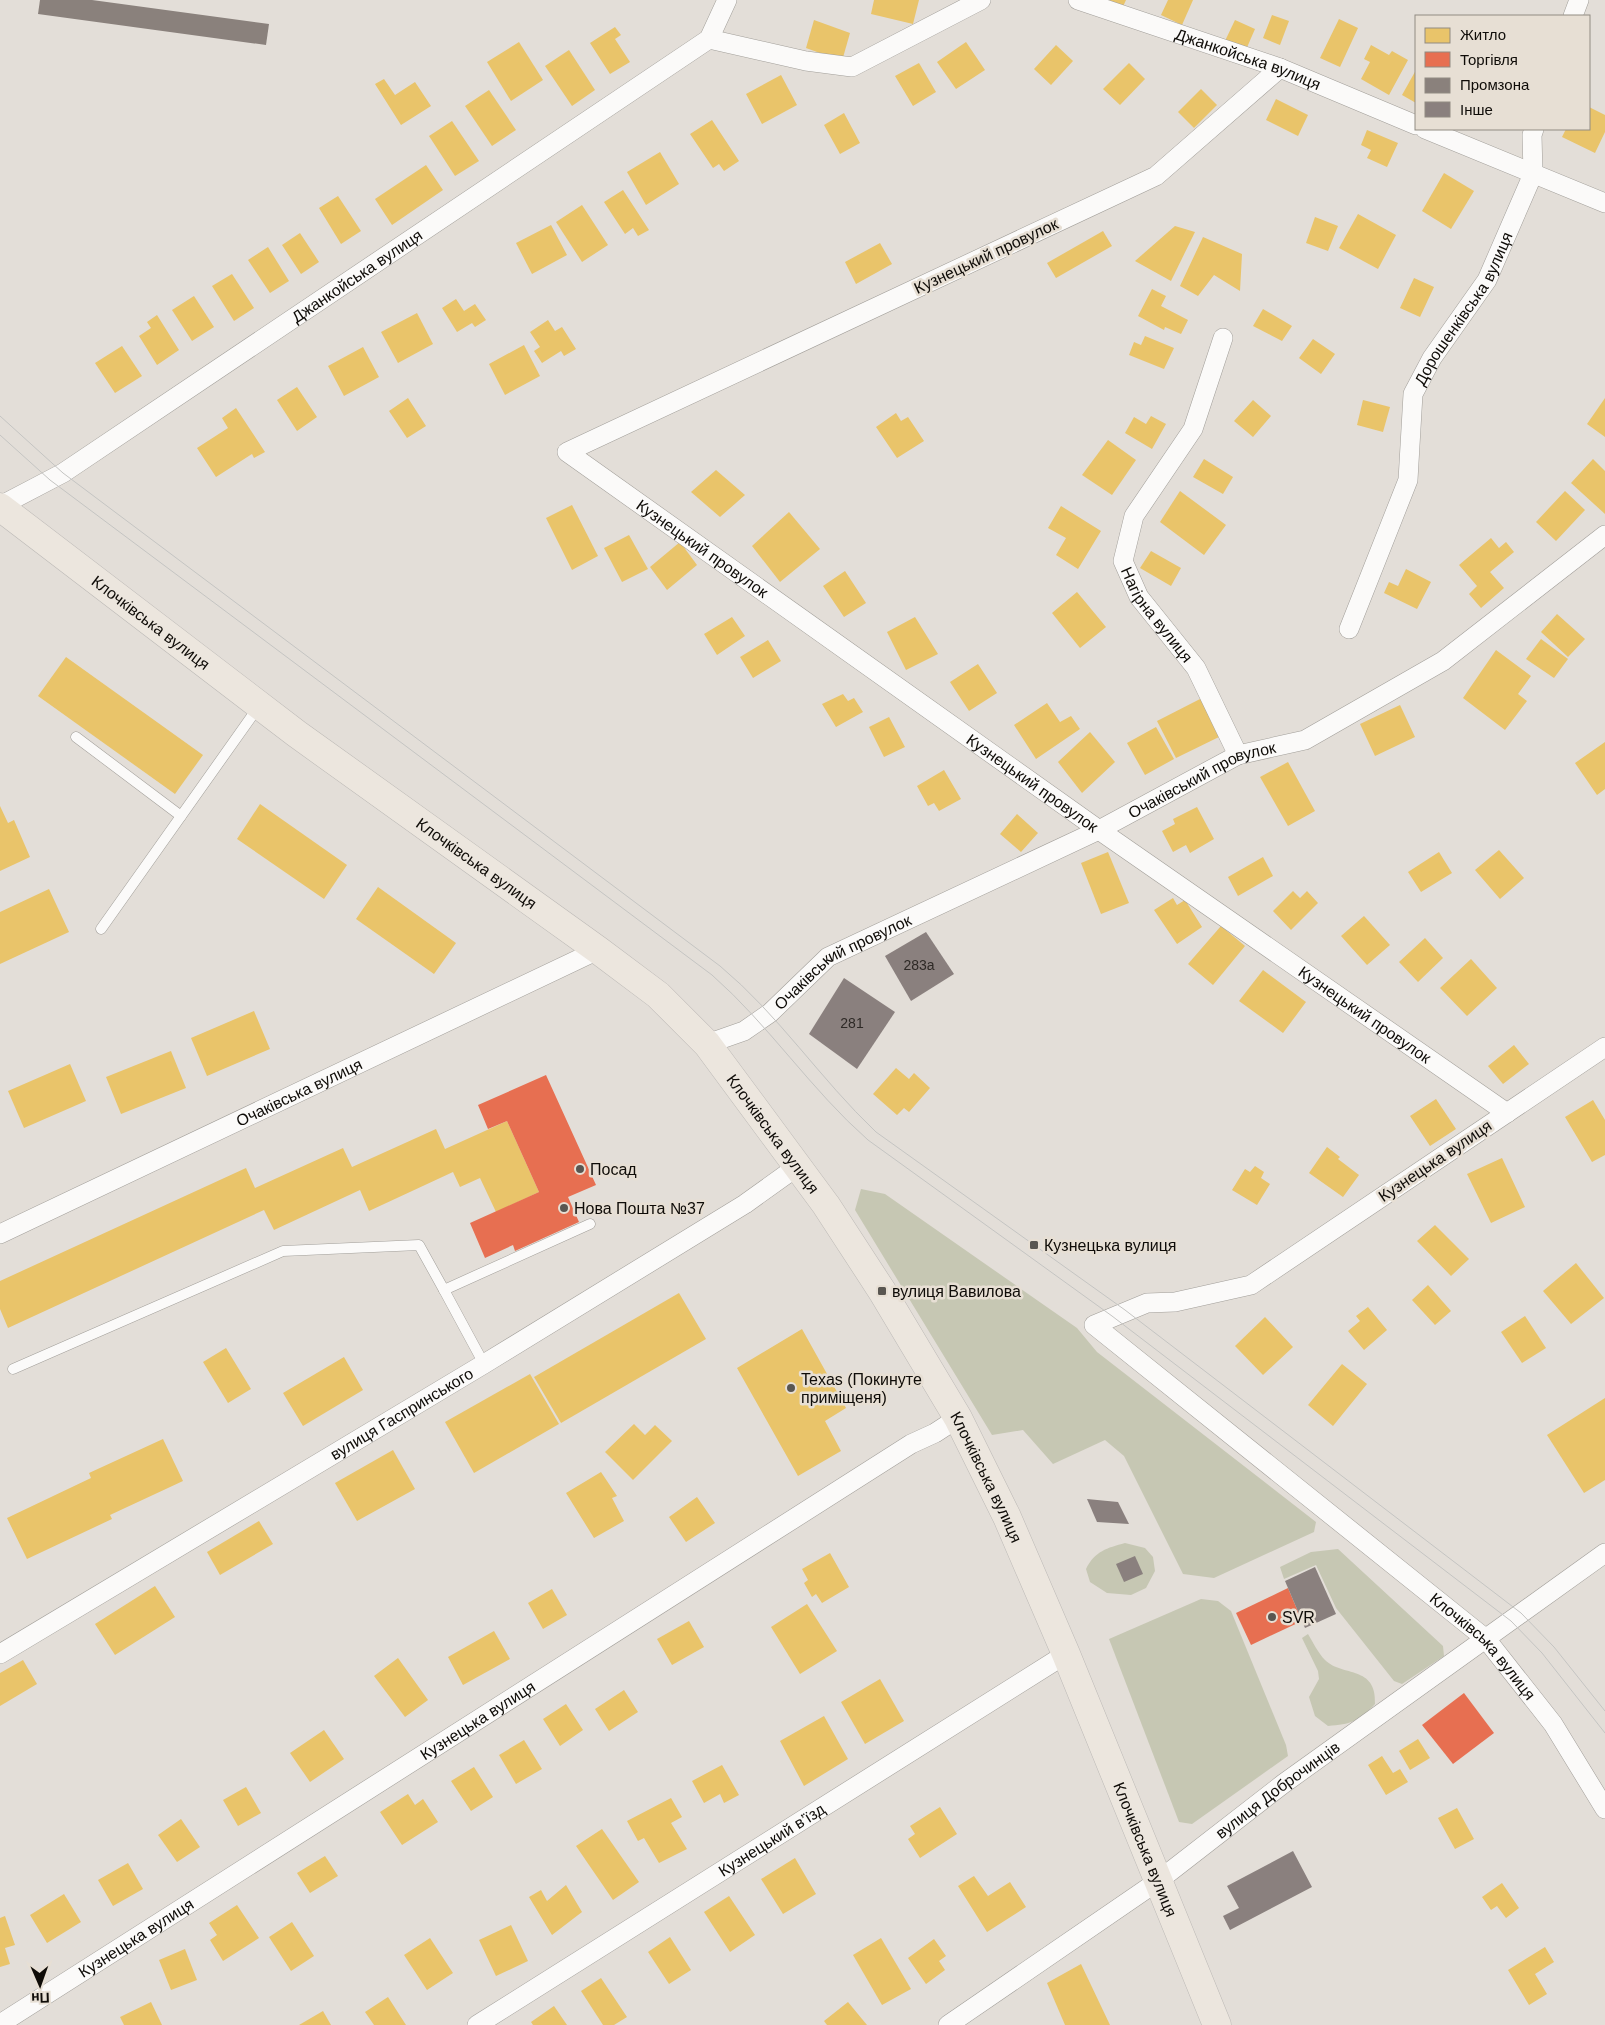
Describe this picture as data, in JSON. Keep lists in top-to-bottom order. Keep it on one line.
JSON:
{"streets":{"main road":["Клочківська вулиця"],"street":["Джанкойська вулиця","Кузнецький провулок","Дорошенківська вулиця","Нагірна вулиця","Очаківський провулок","Очаківська вулиця","Кузнецька вулиця","вулиця Гаспринського","вулиця Доброчинців","Кузнецький в’їзд"]},"crossings":[["Джанкойська вулиця","Кузнецький провулок"],["Джанкойська вулиця","Клочківська вулиця"],["Кузнецький провулок","Очаківський провулок"],["Кузнецький провулок","Кузнецька вулиця"],["Нагірна вулиця","Очаківський провулок"],["Клочківська вулиця","Очаківський провулок"],["Клочківська вулиця","Очаківська вулиця"],["Клочківська вулиця","Кузнецька вулиця"],["Клочківська вулиця","вулиця Гаспринського"],["Клочківська вулиця","вулиця Доброчинців"],["Клочківська вулиця","Кузнецький в’їзд"]],"places":{"other":["Посад","Нова Пошта №37","Texas (Покинуте приміщеня)","SVR"],"transit":["Кузнецька вулиця","вулиця Вавилова"]},"house_numbers":["283а","281"],"legend":["Житло","Торгівля","Промзона","Інше"],"north":"bottom"}
